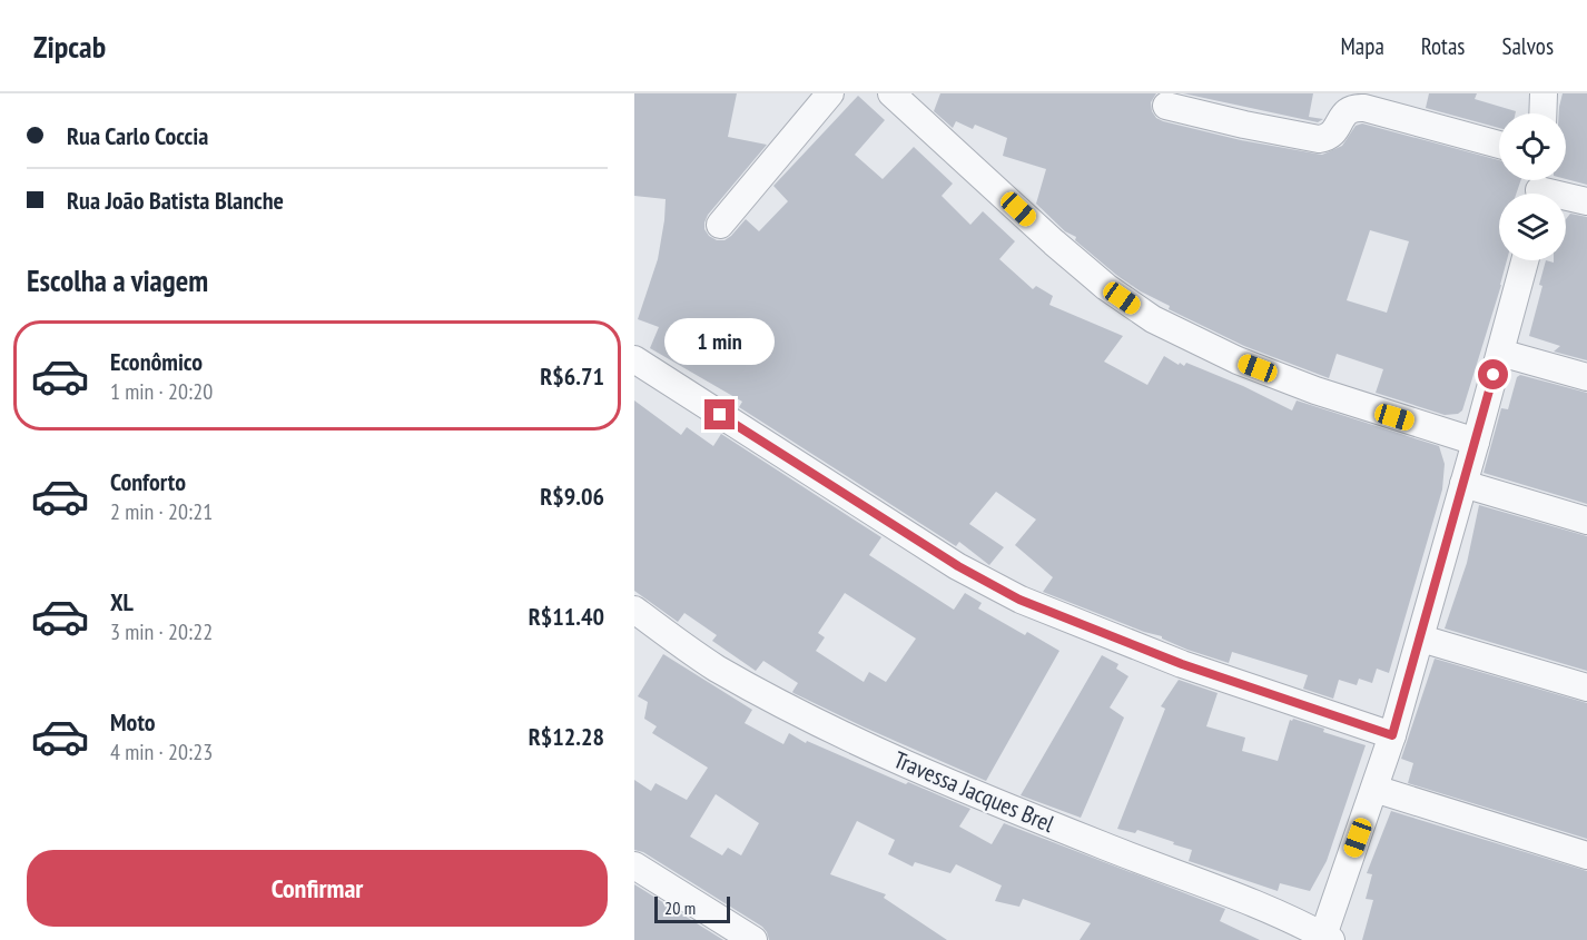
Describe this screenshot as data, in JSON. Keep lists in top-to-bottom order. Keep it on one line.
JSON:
{"streets":{"street":["Travessa Jacques Brel"]},"scale_bar":"20 m","page":{"header":"Zipcab","nav":["Mapa","Rotas","Salvos"],"banner":["Rua Carlo Coccia","Rua João Batista Blanche"],"heading":"Escolha a viagem","bubble":"1 min","list":[{"name":"Econômico","note":"1 min · 20:20","value":"R$6.71"},{"name":"Conforto","note":"2 min · 20:21","value":"R$9.06"},{"name":"XL","note":"3 min · 20:22","value":"R$11.40"},{"name":"Moto","note":"4 min · 20:23","value":"R$12.28"}],"buttons":"Confirmar","scale":"20 m"}}
